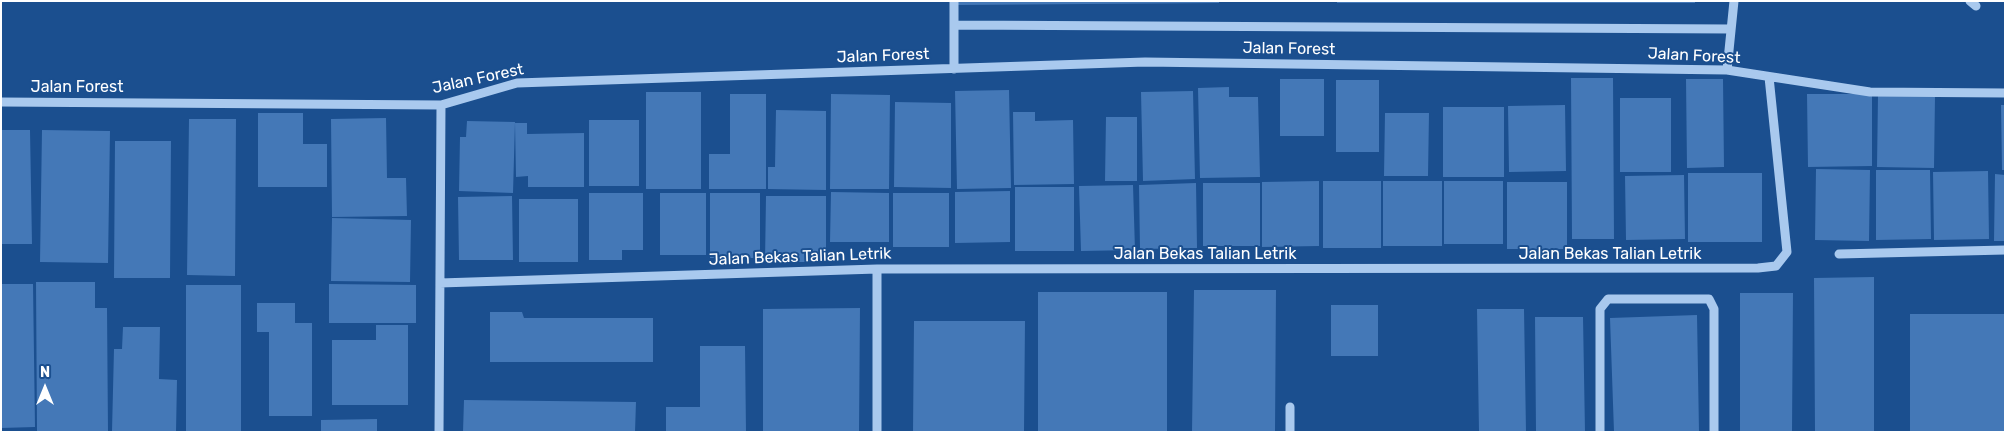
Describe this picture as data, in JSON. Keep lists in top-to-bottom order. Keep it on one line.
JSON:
{"streets":{"street":["Jalan Forest","Jalan Bekas Talian Letrik"]},"crossings":[["Jalan Forest","Jalan Bekas Talian Letrik"]],"north":"top"}
